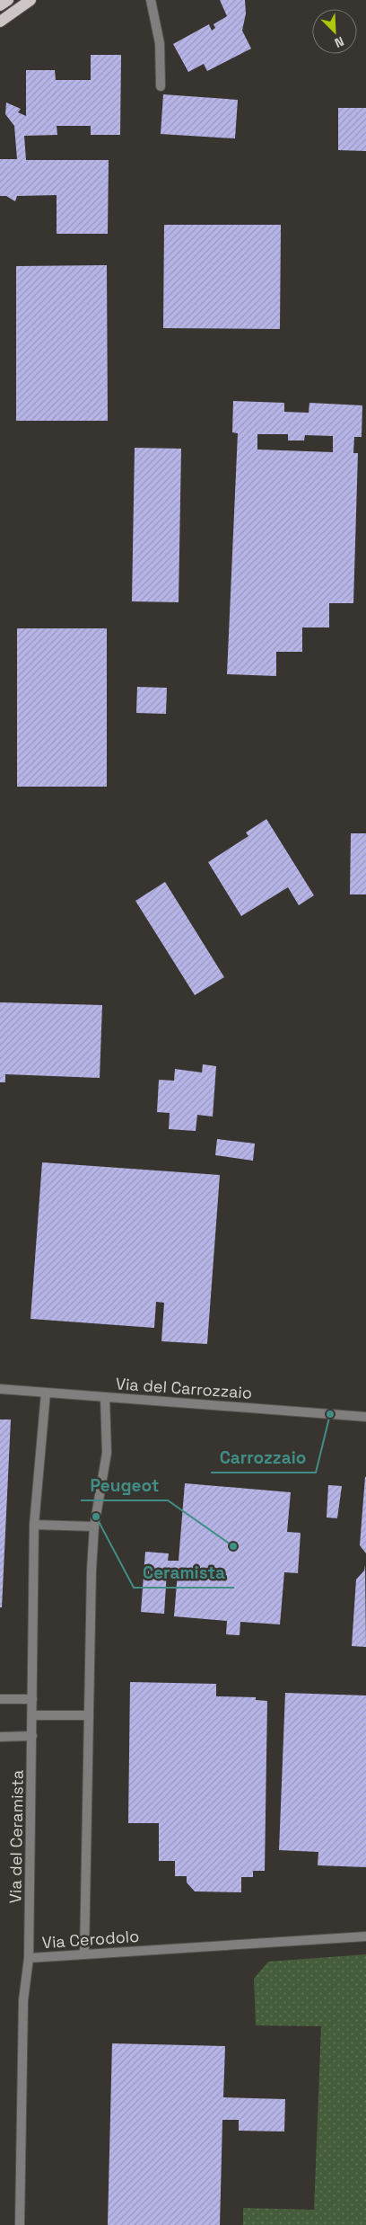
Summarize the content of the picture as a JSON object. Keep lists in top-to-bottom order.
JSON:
{
  "streets": {
    "street": ["Via del Carrozzaio", "Via del Ceramista", "Via Cerodolo"]
  },
  "crossings": [
    ["Via del Carrozzaio", "Via del Ceramista"],
    ["Via del Ceramista", "Via Cerodolo"]
  ],
  "places": ["Carrozzaio", "Ceramista", "Peugeot"],
  "north": "bottom right"
}
